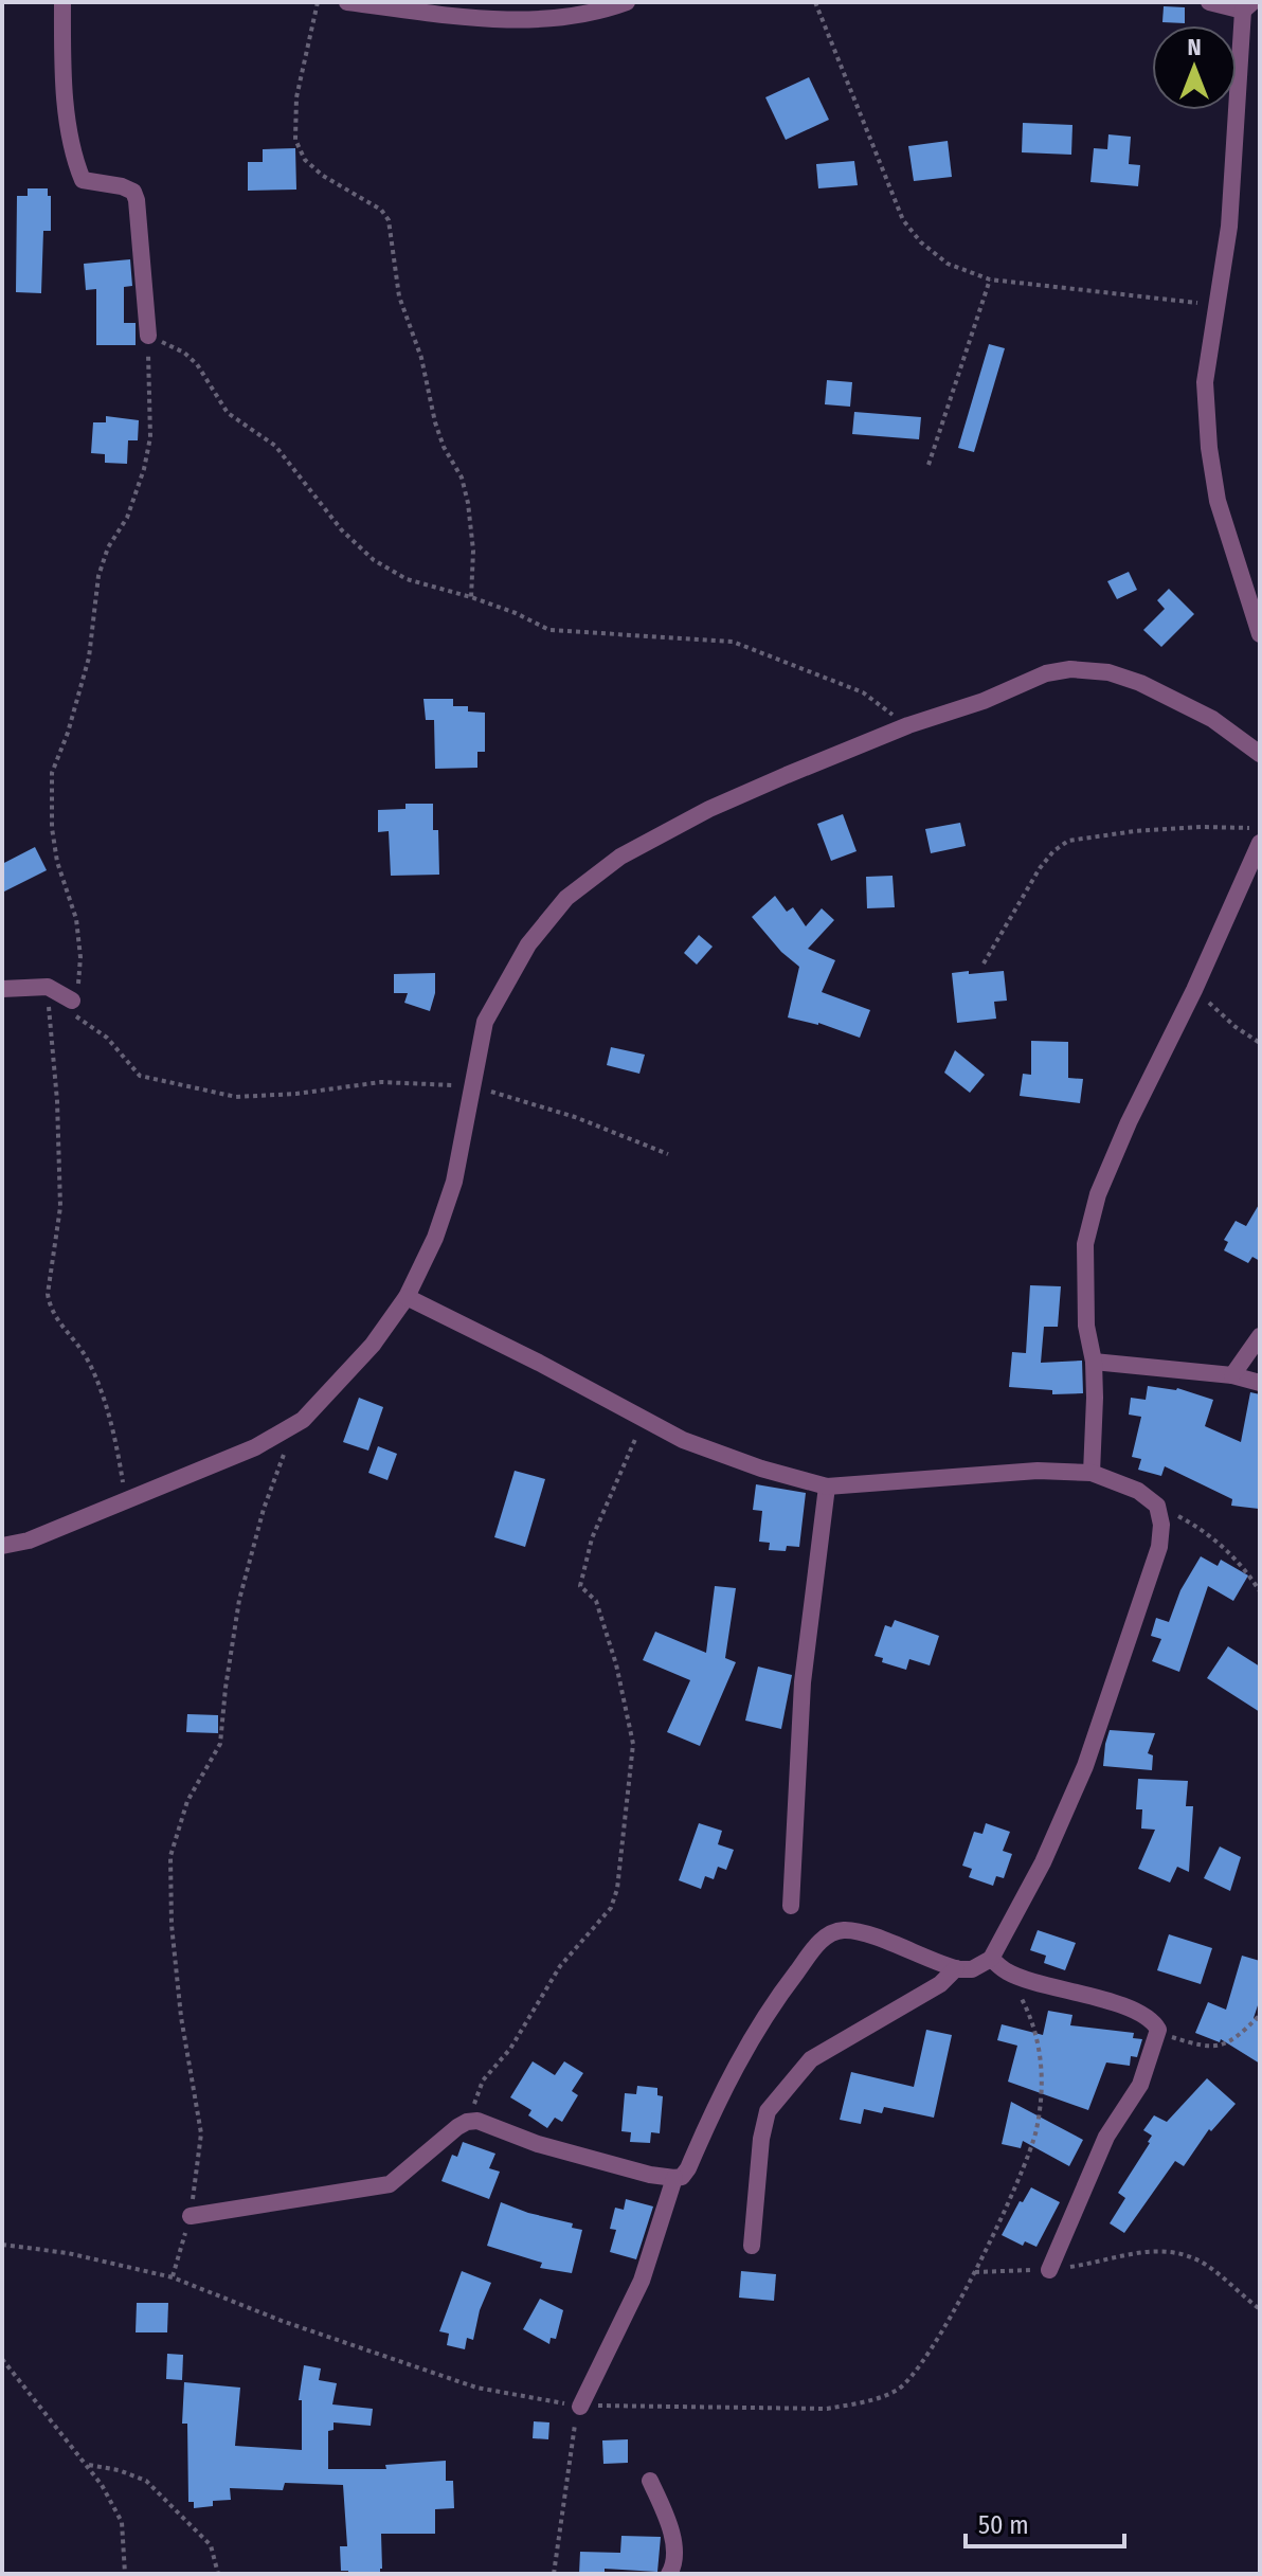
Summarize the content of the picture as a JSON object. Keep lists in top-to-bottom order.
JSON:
{
  "scale_bar": "50 m",
  "north": "top"
}
